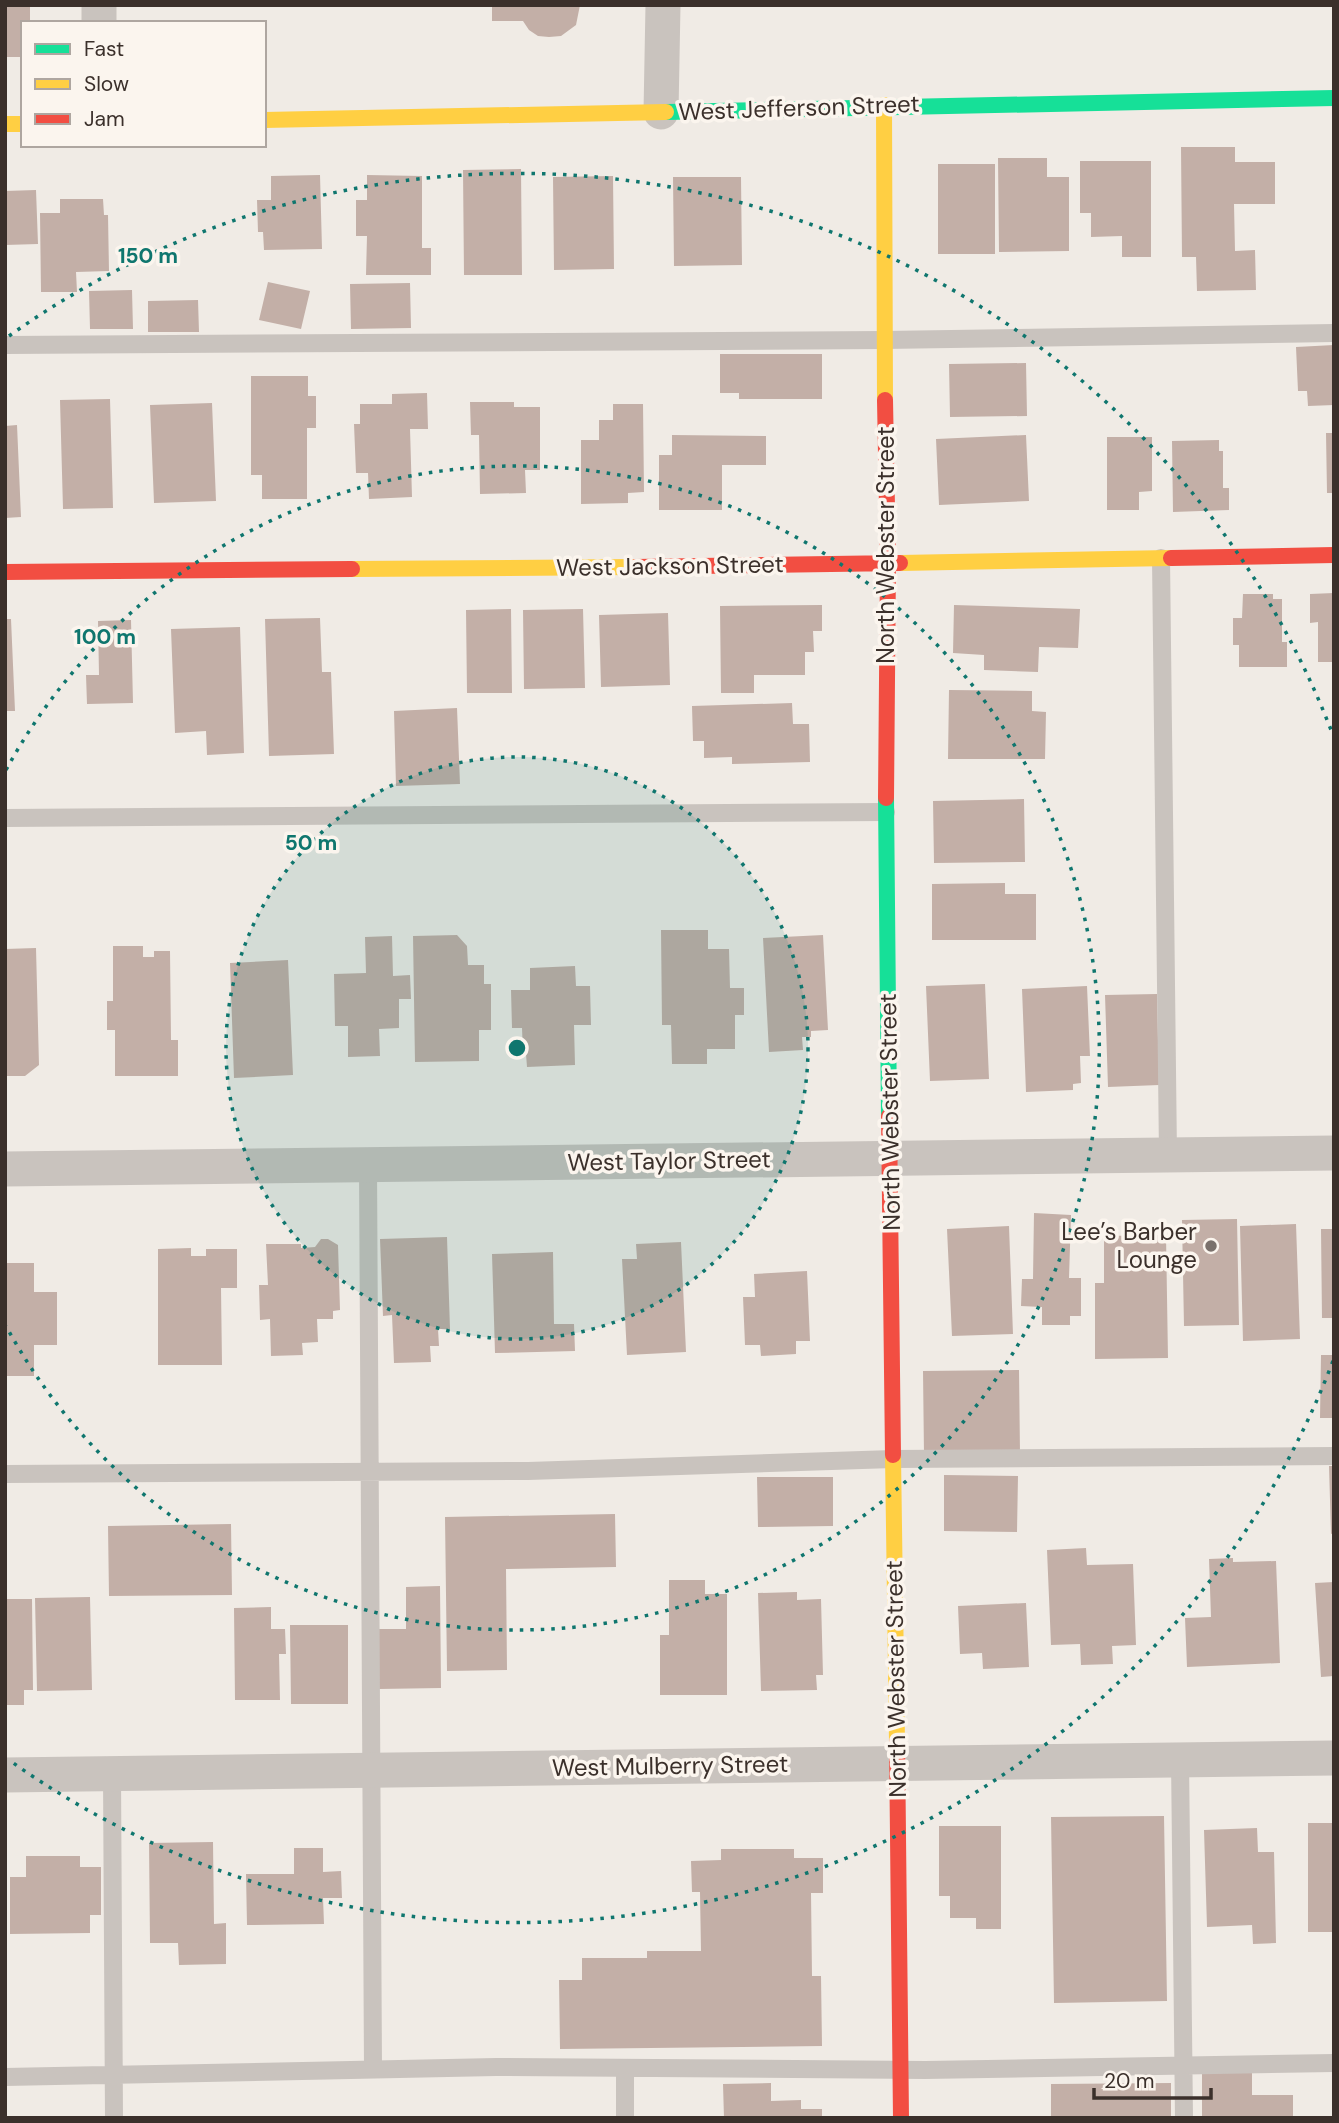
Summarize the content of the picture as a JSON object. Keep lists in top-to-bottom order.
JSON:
{
  "streets": {
    "street": [
      "West Jefferson Street",
      "North Webster Street",
      "West Jackson Street",
      "West Taylor Street",
      "West Mulberry Street"
    ]
  },
  "crossings": [
    ["West Jefferson Street", "North Webster Street"],
    ["North Webster Street", "West Jackson Street"],
    ["North Webster Street", "West Taylor Street"],
    ["North Webster Street", "West Mulberry Street"]
  ],
  "places": ["Lee’s Barber Lounge"],
  "legend": ["Fast", "Slow", "Jam"],
  "scale_bar": "20 m",
  "rings": ["150 m", "100 m", "50 m"]
}
